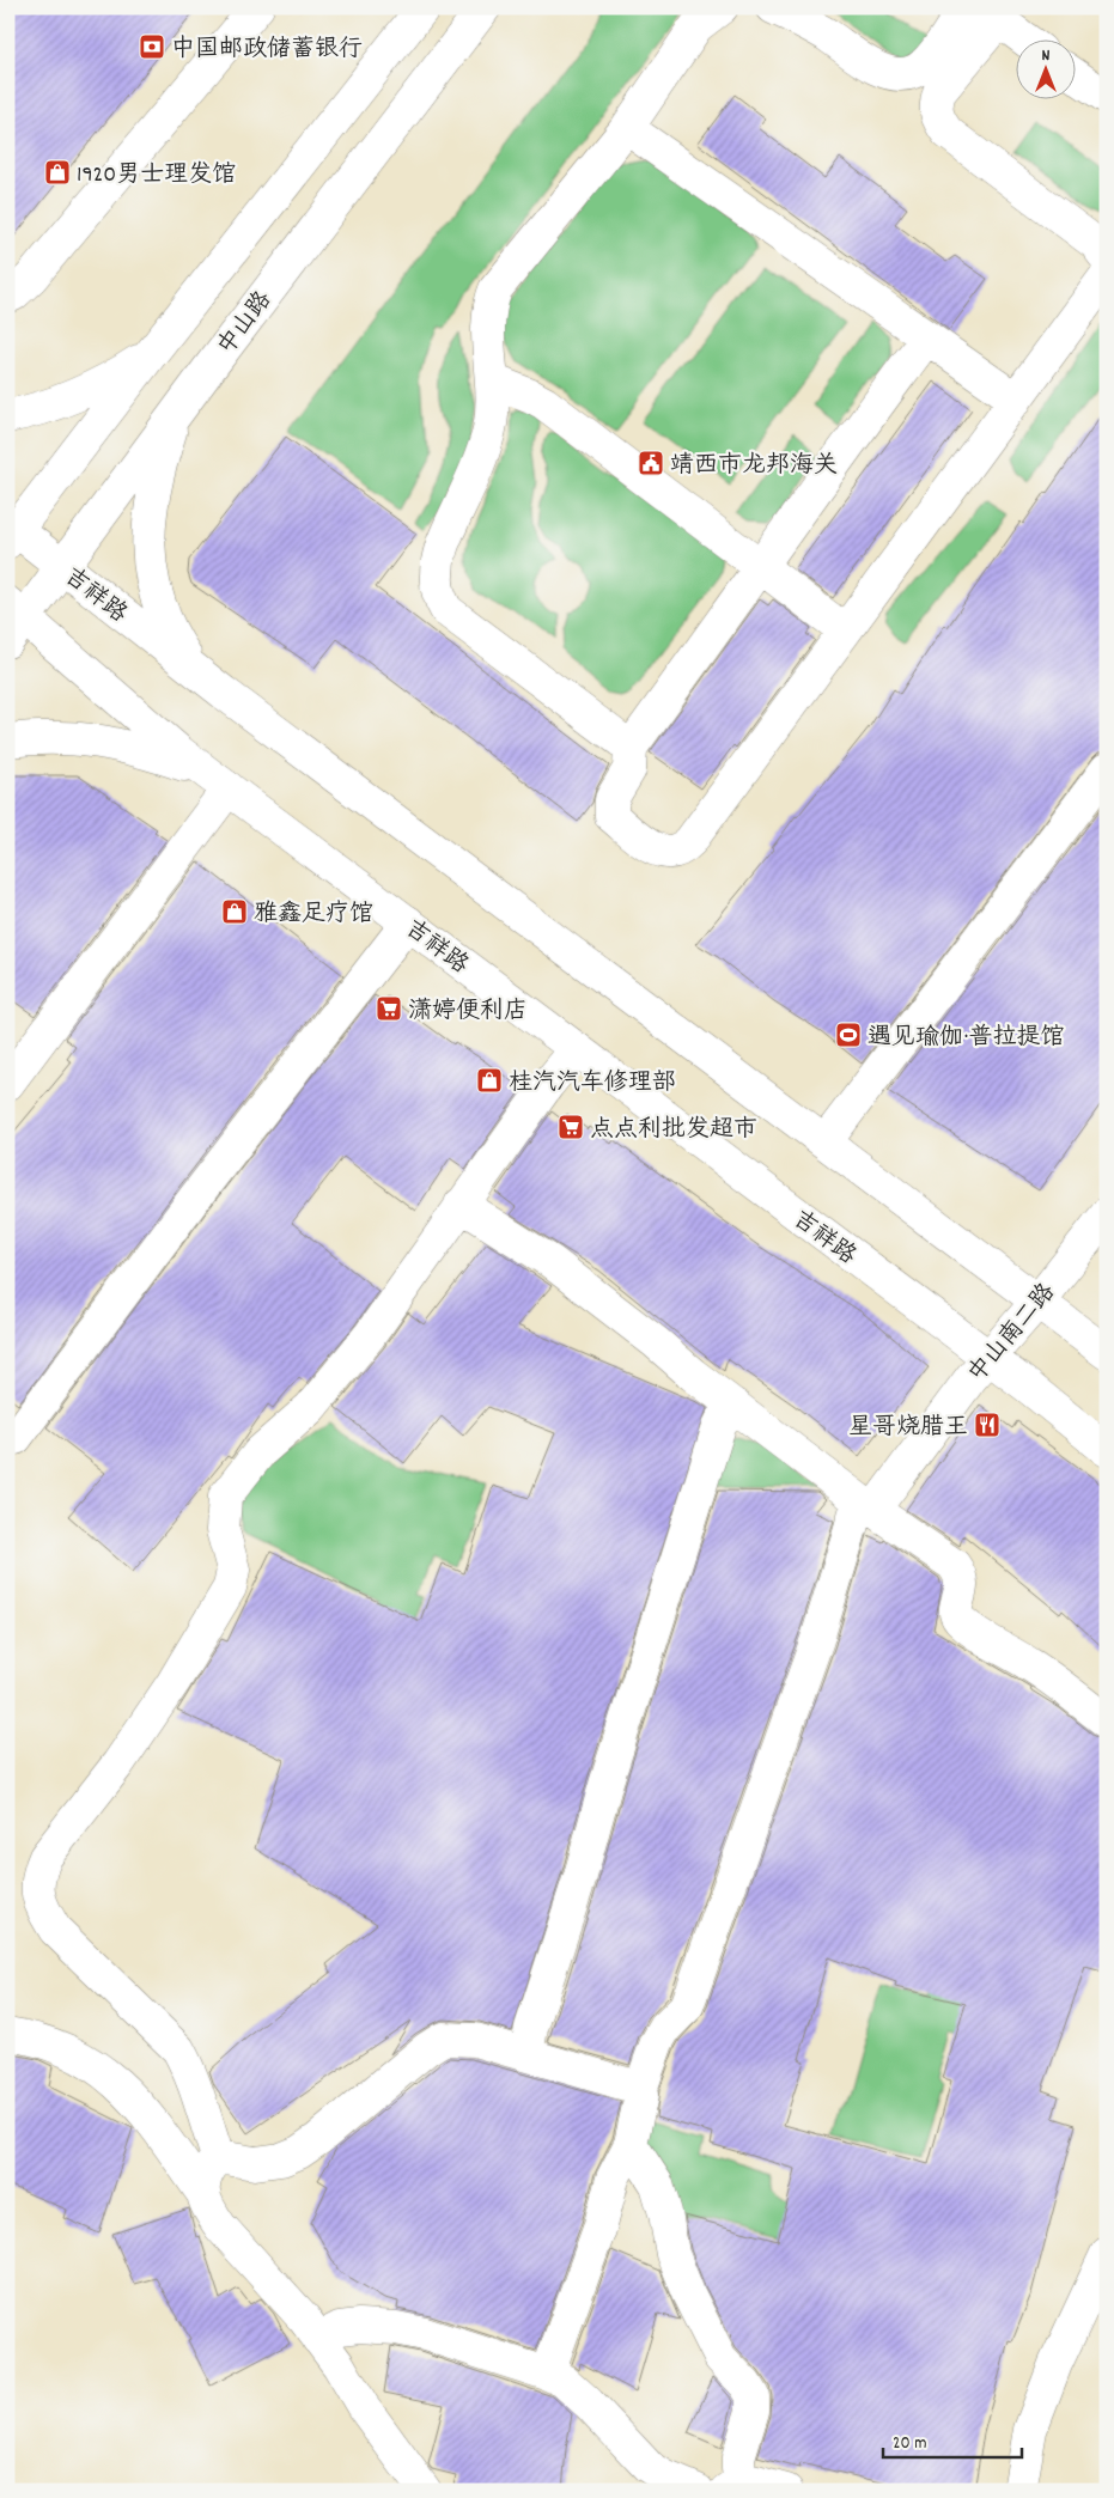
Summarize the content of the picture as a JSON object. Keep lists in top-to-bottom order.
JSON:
{
  "streets": {
    "street": ["中山路", "吉祥路", "中山南二路"]
  },
  "crossings": [
    ["中山路", "吉祥路"],
    ["吉祥路", "中山南二路"]
  ],
  "places": {
    "bank": ["中国邮政储蓄银行"],
    "shop": ["1920男士理发馆", "雅鑫足疗馆", "桂汽汽车修理部"],
    "public building": ["靖西市龙邦海关"],
    "supermarket": ["潇婷便利店", "点点利批发超市"],
    "sports": ["遇见瑜伽·普拉提馆"],
    "restaurant": ["星哥烧腊王"]
  },
  "scale_bar": "20 m",
  "north": "top"
}
